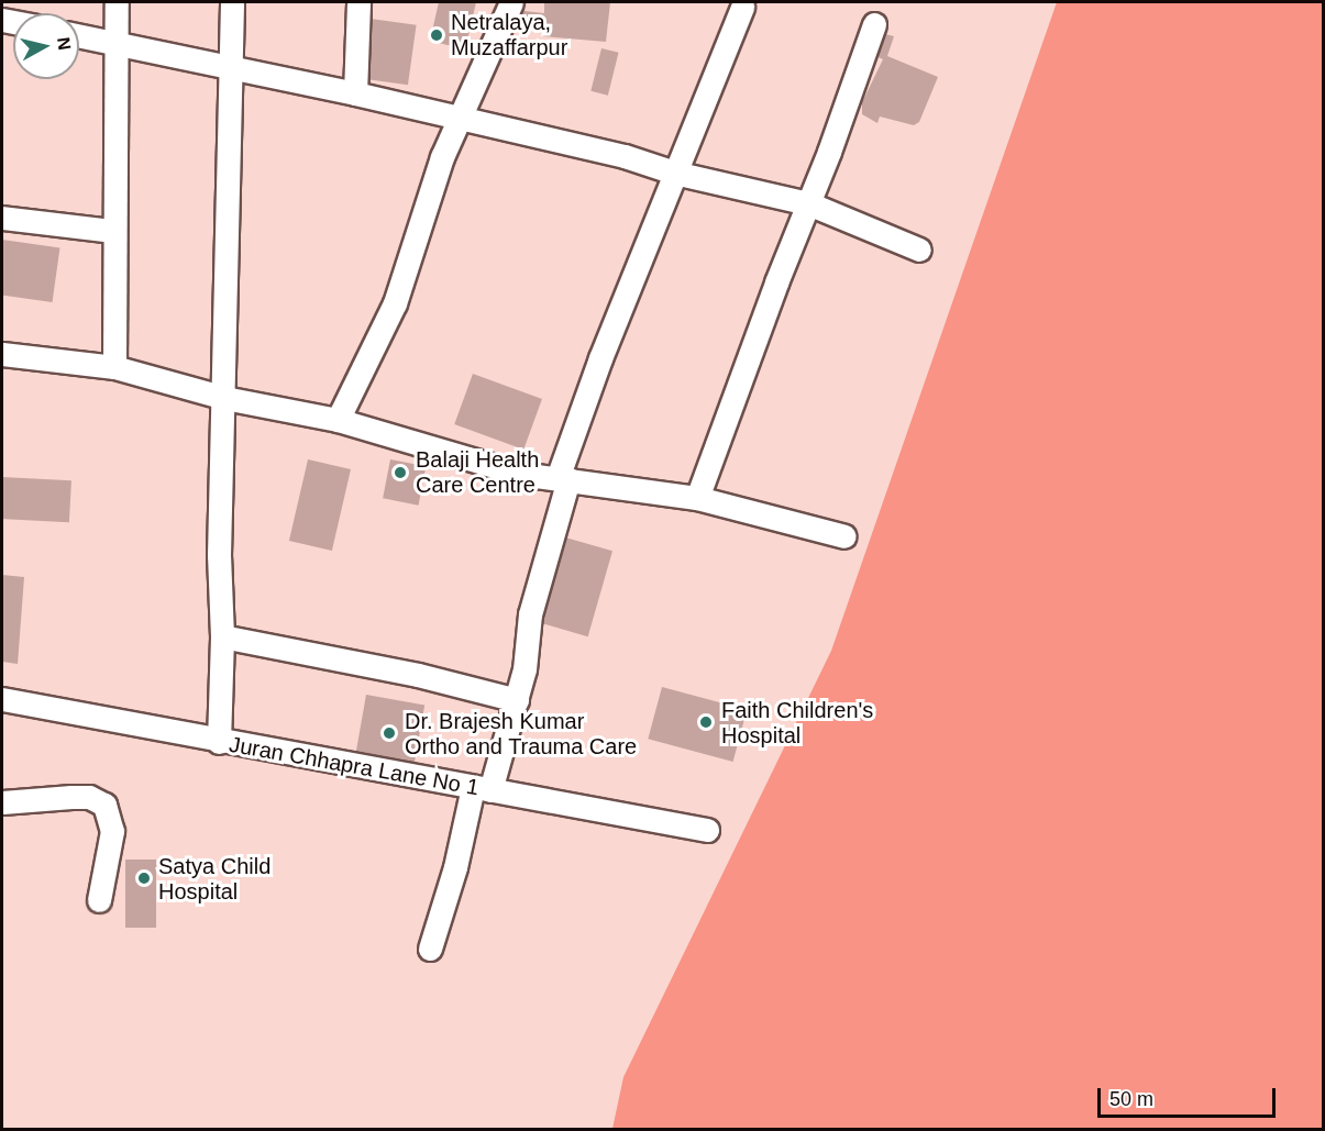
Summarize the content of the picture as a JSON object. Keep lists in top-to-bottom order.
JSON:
{
  "streets": {
    "street": ["Juran Chhapra Lane No 1"]
  },
  "places": [
    "Netralaya, Muzaffarpur",
    "Balaji Health Care Centre",
    "Faith Children's Hospital",
    "Dr. Brajesh Kumar Ortho and Trauma Care",
    "Satya Child Hospital"
  ],
  "scale_bar": "50 m",
  "north": "right"
}
